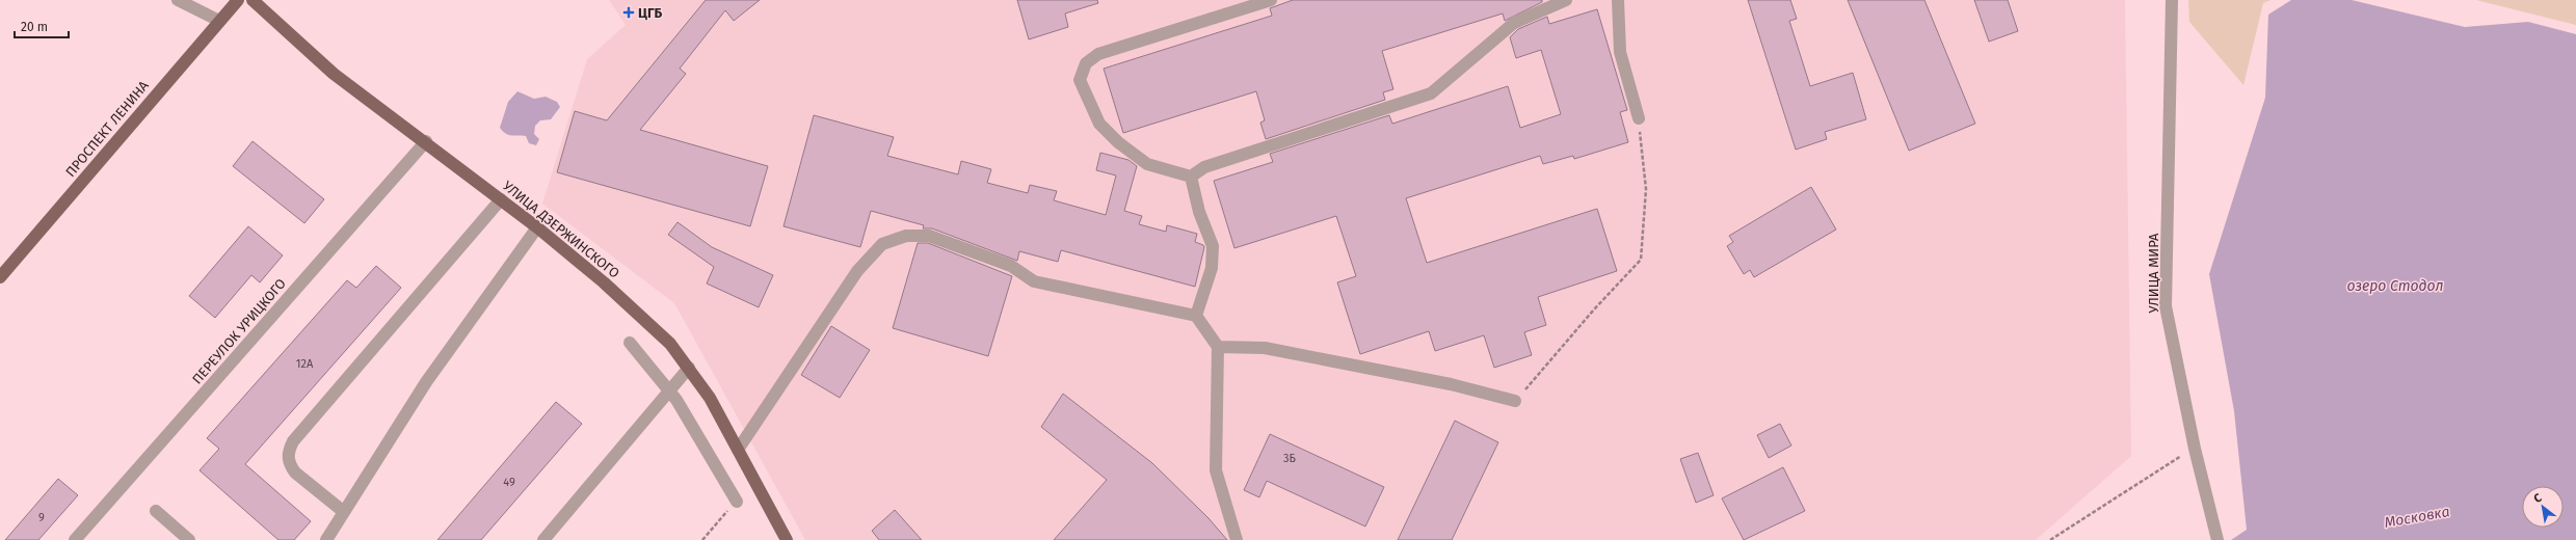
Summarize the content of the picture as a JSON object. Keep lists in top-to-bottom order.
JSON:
{
  "streets": {
    "main road": ["ПРОСПЕКТ ЛЕНИНА", "УЛИЦА ДЗЕРЖИНСКОГО"],
    "street": ["УЛИЦА МИРА", "ПЕРЕУЛОК УРИЦКОГО"]
  },
  "crossings": [
    ["УЛИЦА ДЗЕРЖИНСКОГО", "ПЕРЕУЛОК УРИЦКОГО"]
  ],
  "water": ["озеро Стодол", "Московка"],
  "places": {
    "health": ["ЦГБ"]
  },
  "house_numbers": [
    "12А",
    "3Б",
    "49",
    "9"
  ],
  "scale_bar": "20 m",
  "north": "top left"
}
